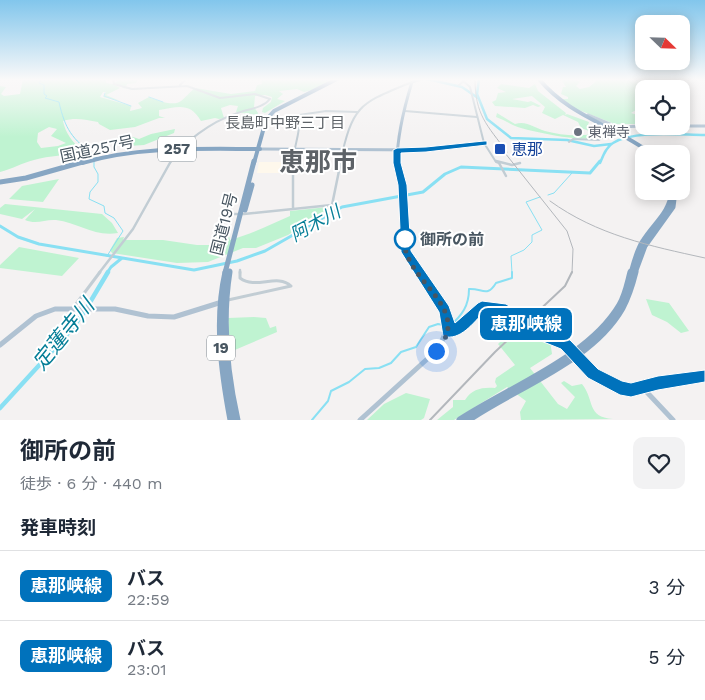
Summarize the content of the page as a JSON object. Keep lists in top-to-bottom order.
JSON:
{
  "streets": {
    "highway": [
      "国道257号",
      "257",
      "国道19号",
      "19"
    ]
  },
  "crossings": [
    ["国道257号", "国道19号"]
  ],
  "districts": ["長島町中野三丁目", "恵那市"],
  "water": ["阿木川", "定蓮寺川"],
  "places": {
    "other": ["東禅寺", "御所の前"],
    "transit": ["恵那"]
  },
  "lines": ["bus line 恵那峡線"],
  "north": "bottom right",
  "page": {
    "on_map": "恵那峡線",
    "heading": [
      ["御所の前", "徒歩 · 6 分 · 440 m"],
      "発車時刻"
    ],
    "list": [
      {
        "mark": "恵那峡線",
        "name": "バス",
        "note": "22:59",
        "value": "3 分"
      },
      {
        "mark": "恵那峡線",
        "name": "バス",
        "note": "23:01",
        "value": "5 分"
      }
    ]
  }
}
